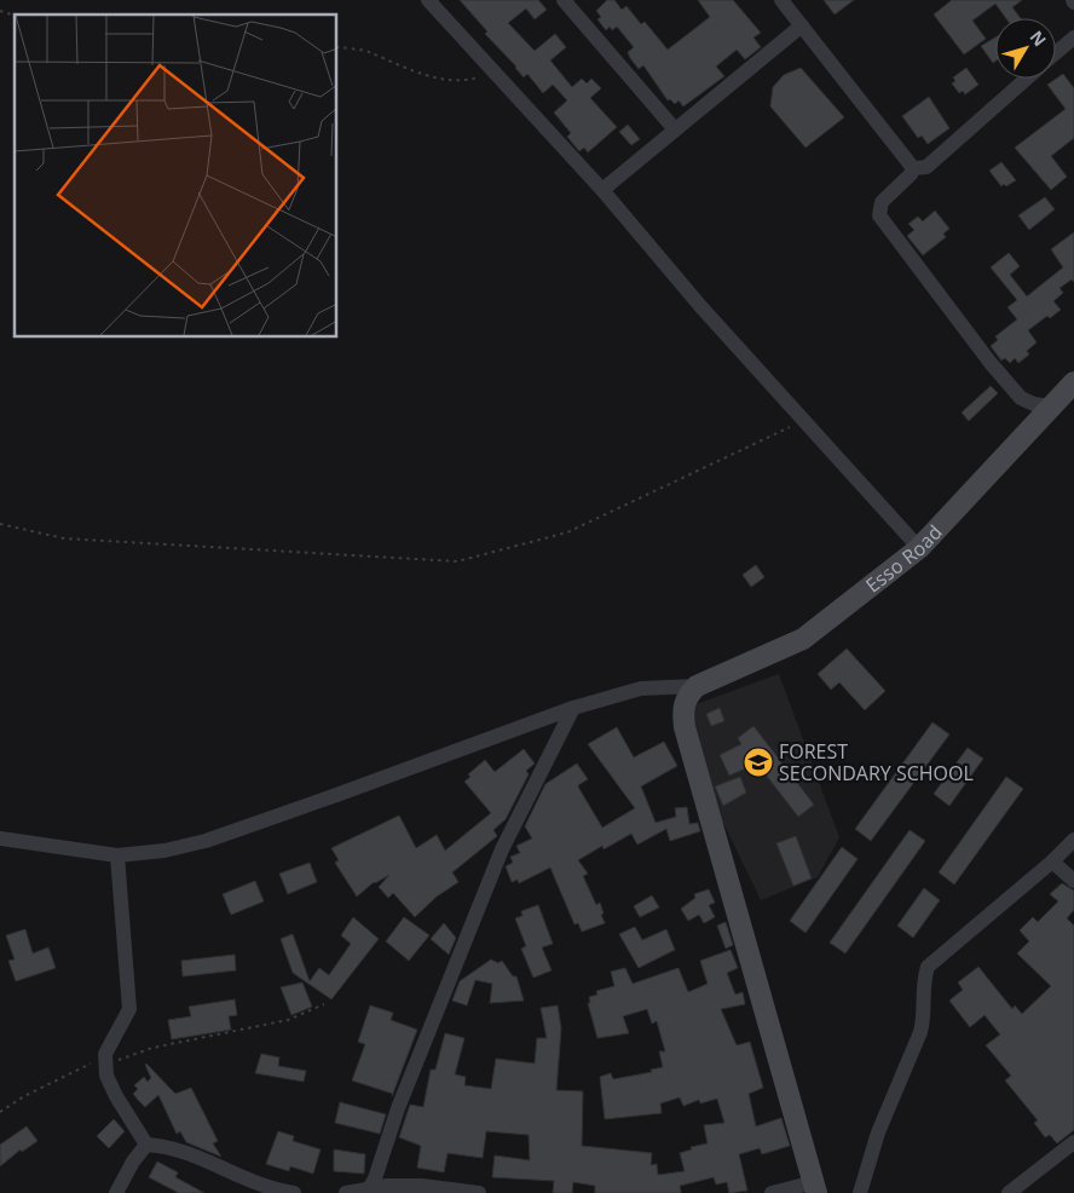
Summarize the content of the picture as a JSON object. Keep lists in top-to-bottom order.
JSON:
{
  "streets": {
    "street": ["Esso Road"]
  },
  "places": {
    "school or university": ["FOREST SECONDARY SCHOOL"]
  },
  "north": "top right"
}
